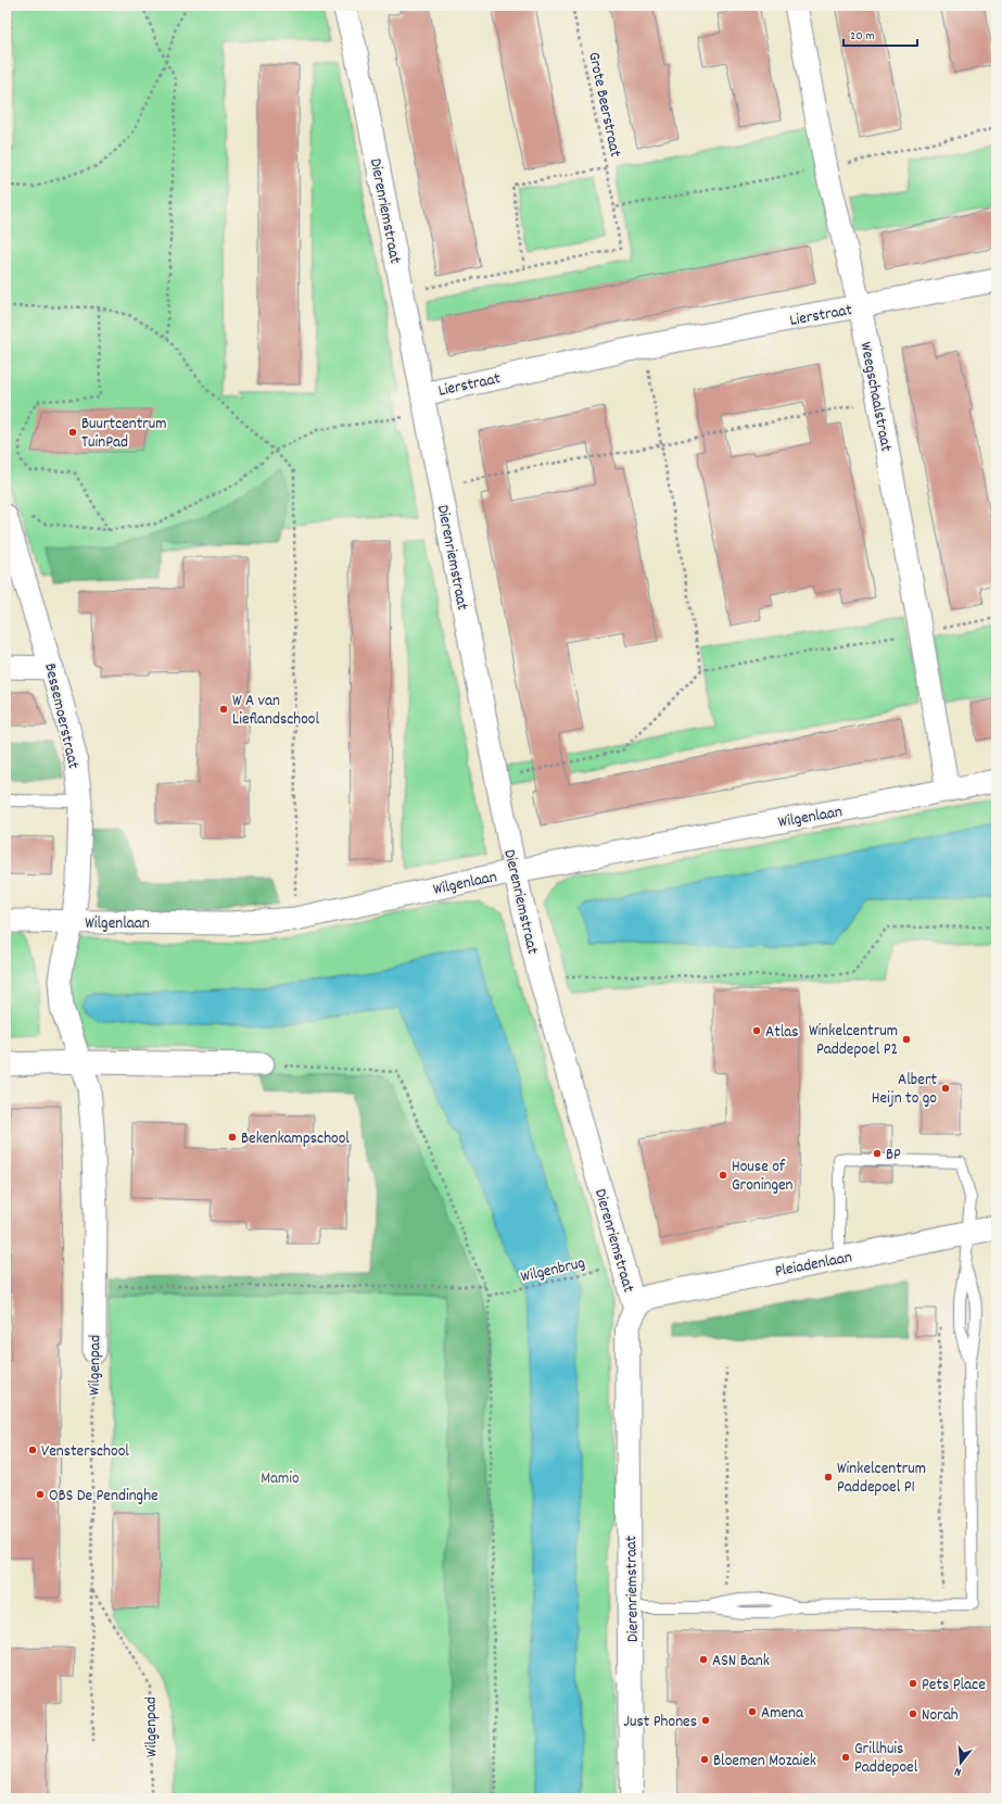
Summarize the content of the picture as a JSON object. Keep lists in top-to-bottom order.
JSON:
{
  "streets": {
    "street": [
      "Dierenriemstraat",
      "Lierstraat",
      "Weegschaalstraat",
      "Bessemoerstraat",
      "Wilgenlaan",
      "Pleiadenlaan",
      "Wilgenpad"
    ],
    "path": ["Grote Beerstraat", "Wilgenbrug"]
  },
  "crossings": [
    ["Dierenriemstraat", "Lierstraat"],
    ["Dierenriemstraat", "Wilgenlaan"],
    ["Dierenriemstraat", "Pleiadenlaan"],
    ["Dierenriemstraat", "Wilgenbrug"],
    ["Lierstraat", "Weegschaalstraat"],
    ["Weegschaalstraat", "Wilgenlaan"],
    ["Bessemoerstraat", "Wilgenlaan"],
    ["Bessemoerstraat", "Wilgenpad"],
    ["Wilgenlaan", "Wilgenpad"]
  ],
  "parks": ["Mamio"],
  "places": [
    "Buurtcentrum TuinPad",
    "W A van Lieflandschool",
    "Atlas",
    "Winkelcentrum Paddepoel P2",
    "Albert Heijn to go",
    "Bekenkampschool",
    "BP",
    "House of Groningen",
    "Vensterschool",
    "Winkelcentrum Paddepoel P1",
    "OBS De Pendinghe",
    "ASN Bank",
    "Pets Place",
    "Amena",
    "Norah",
    "Just Phones",
    "Grillhuis Paddepoel",
    "Bloemen Mozaiek"
  ],
  "scale_bar": "20 m",
  "north": "bottom"
}
